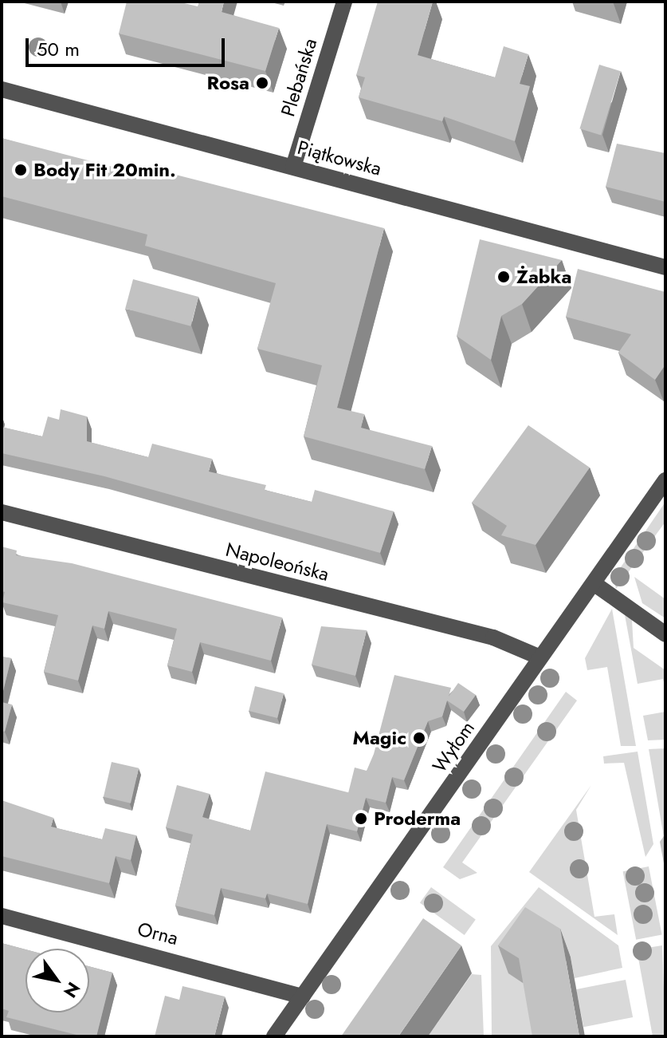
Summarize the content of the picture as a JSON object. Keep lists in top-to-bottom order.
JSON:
{
  "streets": {
    "street": [
      "Plebańska",
      "Piątkowska",
      "Napoleońska",
      "Wyłom",
      "Orna"
    ]
  },
  "crossings": [
    ["Plebańska", "Piątkowska"],
    ["Napoleońska", "Wyłom"],
    ["Wyłom", "Orna"]
  ],
  "places": [
    "Rosa",
    "Body Fit 20min.",
    "Żabka",
    "Magic",
    "Proderma"
  ],
  "scale_bar": "50 m",
  "north": "bottom right"
}
